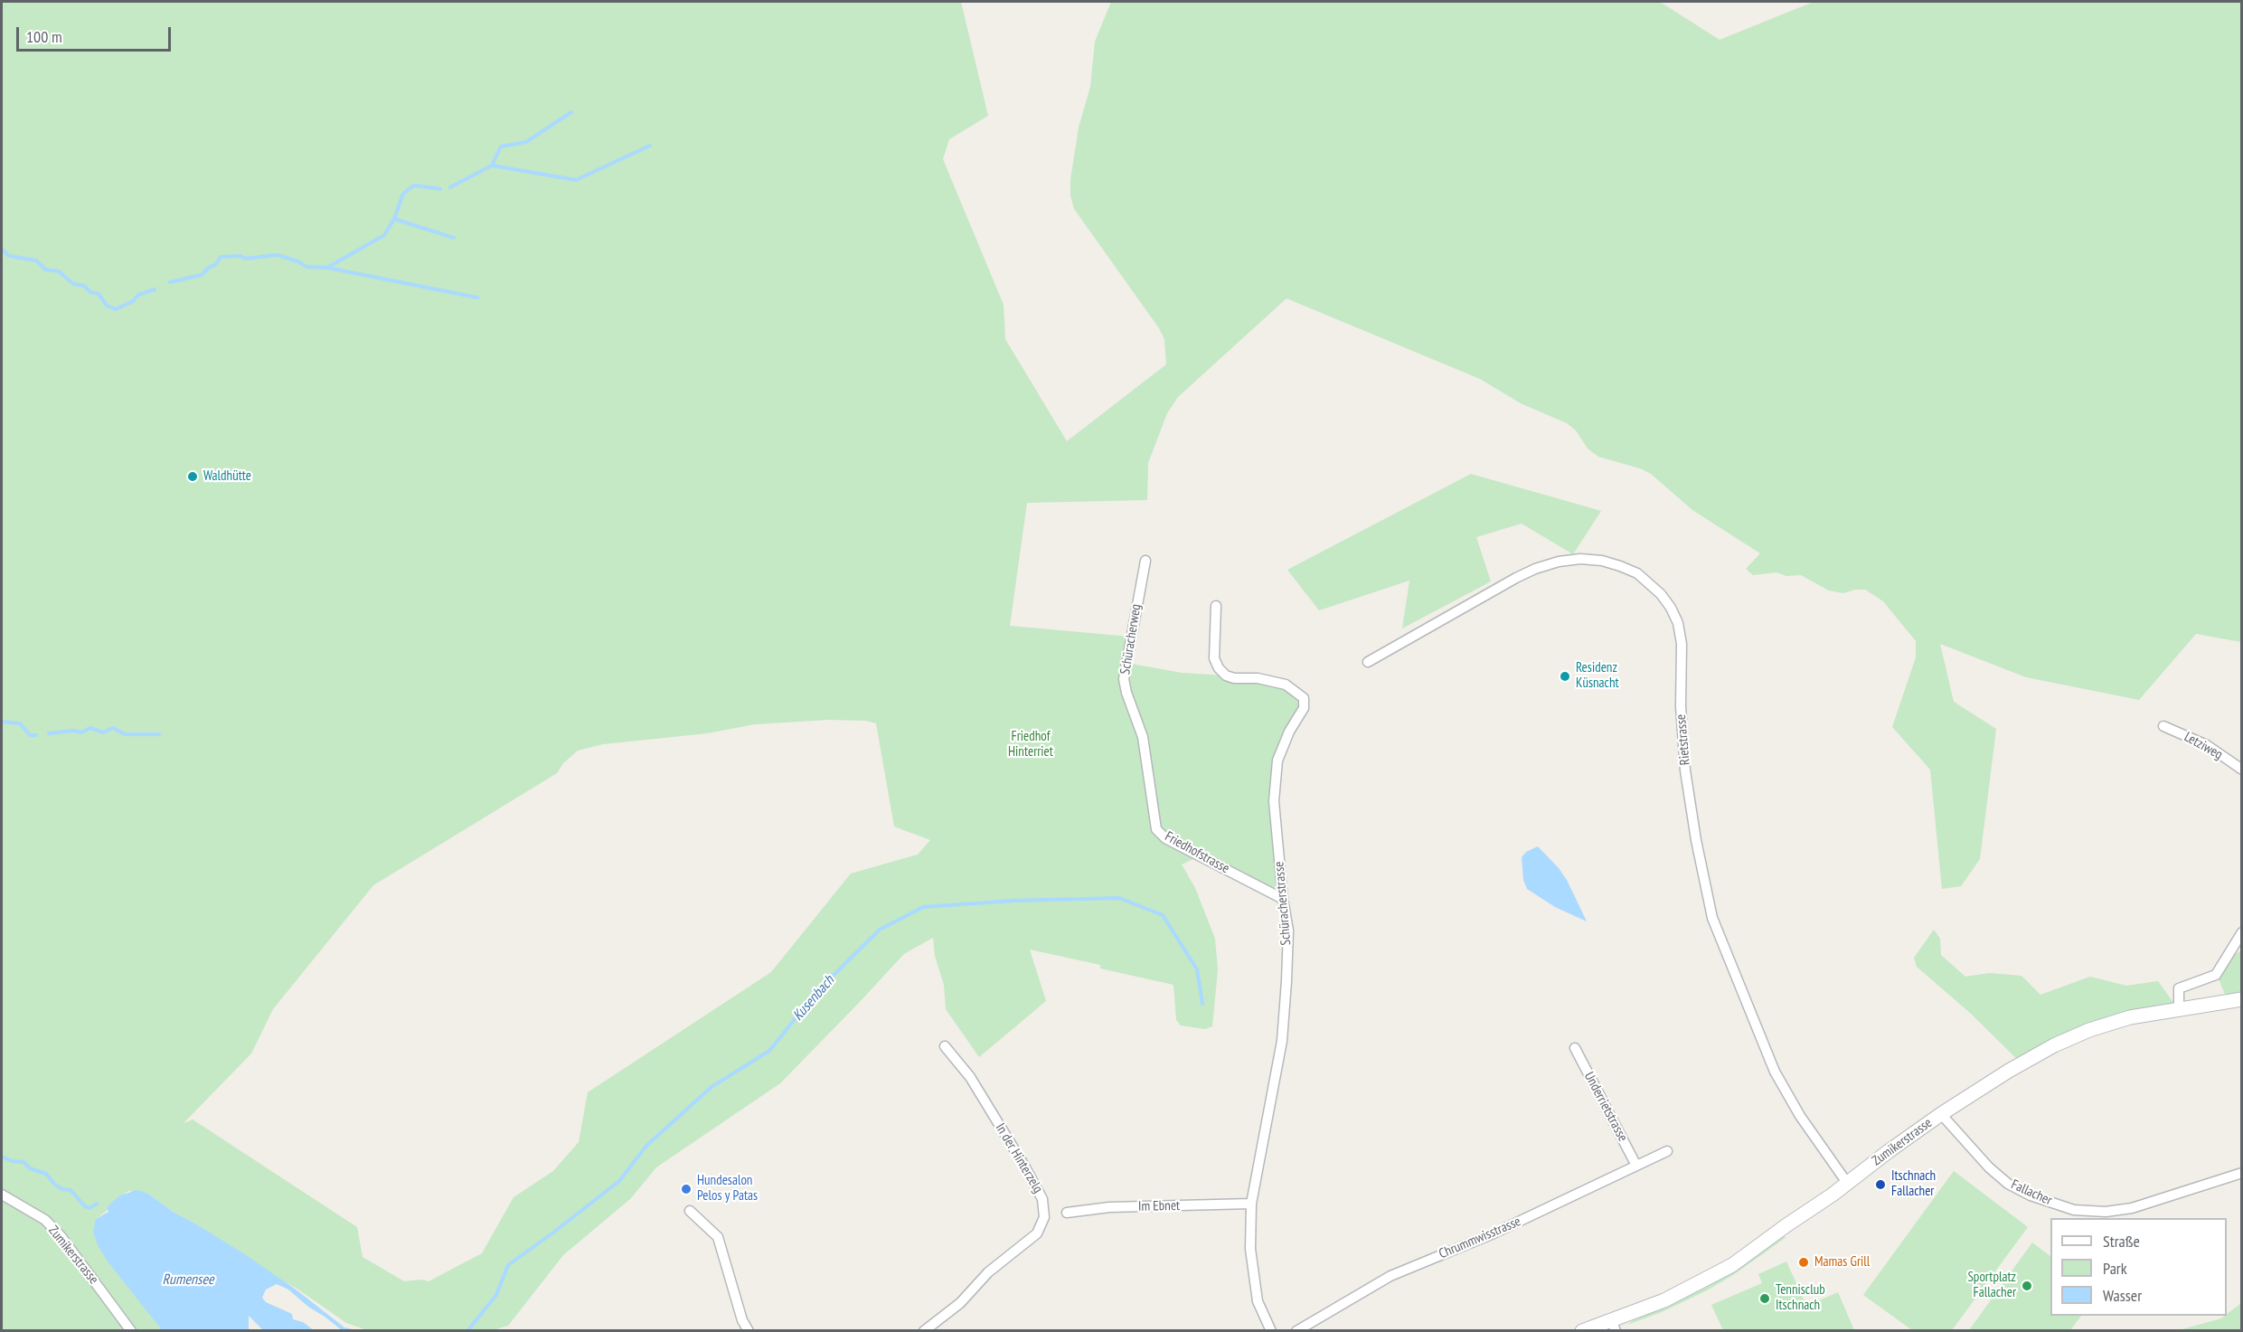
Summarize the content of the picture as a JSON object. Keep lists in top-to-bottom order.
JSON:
{
  "streets": {
    "main road": ["Zumikerstrasse"],
    "street": [
      "Schüracherweg",
      "Rietstrasse",
      "Letziweg",
      "Friedhofstrasse",
      "Schüracherstrasse",
      "Underrietstrasse",
      "In der Hinterzelg",
      "Fallacher",
      "Im Ebnet",
      "Chrummwisstrasse"
    ]
  },
  "crossings": [
    ["Schüracherweg", "Friedhofstrasse"],
    ["Rietstrasse", "Zumikerstrasse"],
    ["Friedhofstrasse", "Schüracherstrasse"],
    ["Schüracherstrasse", "Im Ebnet"],
    ["Underrietstrasse", "Chrummwisstrasse"],
    ["Zumikerstrasse", "Fallacher"]
  ],
  "water": ["Kusenbach", "Rumensee"],
  "parks": ["Friedhof Hinterriet"],
  "places": [
    "Waldhütte",
    "Residenz Küsnacht",
    "Itschnach Fallacher",
    "Hundesalon Pelos y Patas",
    "Mamas Grill",
    "Sportplatz Fallacher",
    "Tennisclub Itschnach"
  ],
  "legend": ["Straße", "Park", "Wasser"],
  "scale_bar": "100 m"
}
